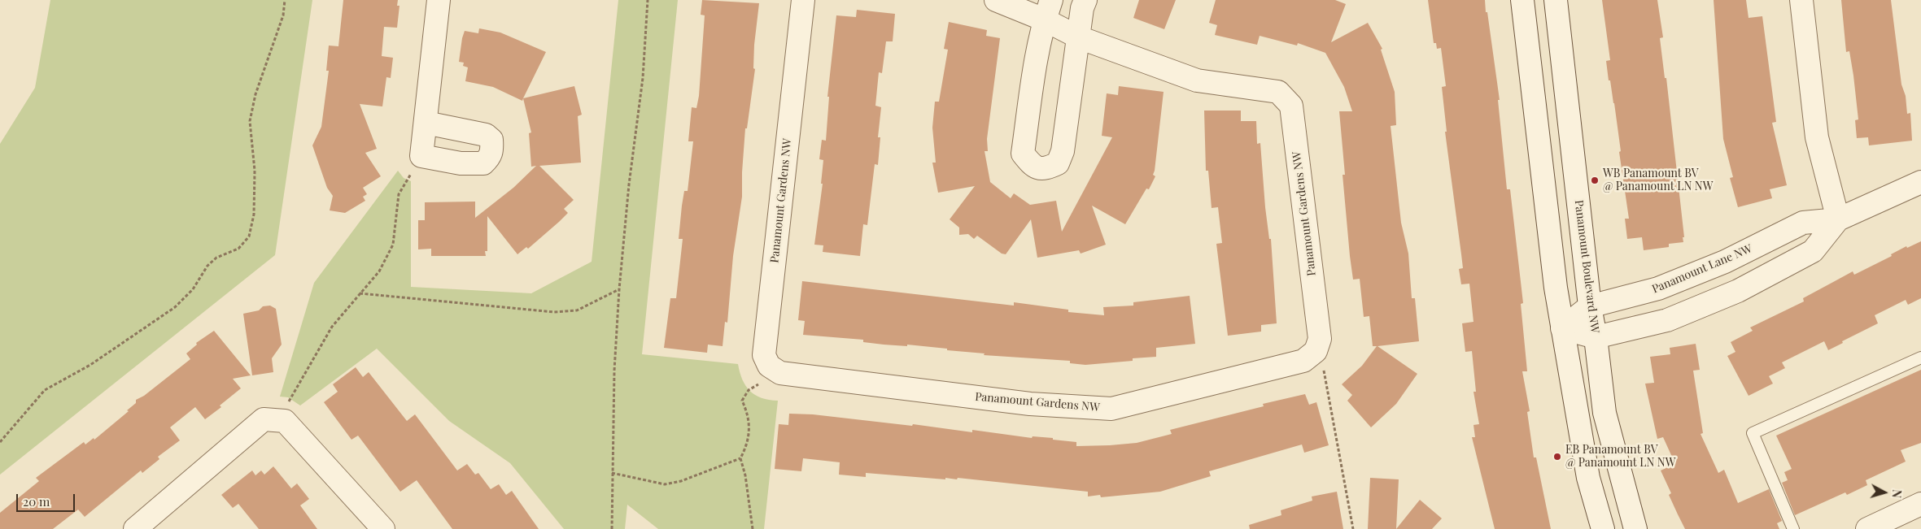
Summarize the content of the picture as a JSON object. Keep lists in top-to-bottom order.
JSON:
{
  "streets": {
    "street": ["Panamount Gardens NW", "Panamount Boulevard NW", "Panamount Lane NW"]
  },
  "crossings": [
    ["Panamount Boulevard NW", "Panamount Lane NW"]
  ],
  "places": ["WB Panamount BV @ Panamount LN NW", "EB Panamount BV @ Panamount LN NW"],
  "scale_bar": "20 m",
  "north": "right"
}
